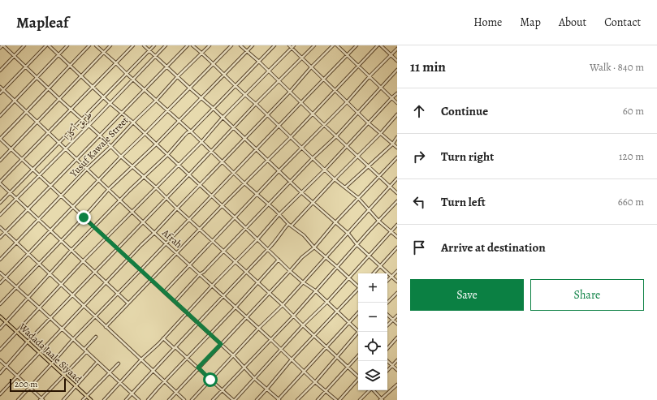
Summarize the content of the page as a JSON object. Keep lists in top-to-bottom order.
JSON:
{
  "streets": {
    "main road": ["Wadada Jaale Siyaad"],
    "street": ["طريق أكارا", "Yusuf Kawale Street", "Afrah"]
  },
  "crossings": [
    ["طريق أكارا", "Afrah"],
    ["Yusuf Kawale Street", "Afrah"]
  ],
  "scale_bar": "200 m",
  "page": {
    "header": "Mapleaf",
    "nav": [
      "Home",
      "Map",
      "About",
      "Contact"
    ],
    "heading": ["11 min", "Walk · 840 m"],
    "list": [
      ["Continue", "60 m"],
      ["Turn right", "120 m"],
      ["Turn left", "660 m"],
      "Arrive at destination"
    ],
    "buttons": ["Save", "Share"],
    "map_buttons": ["+", "−"],
    "scale": "200 m"
  }
}
